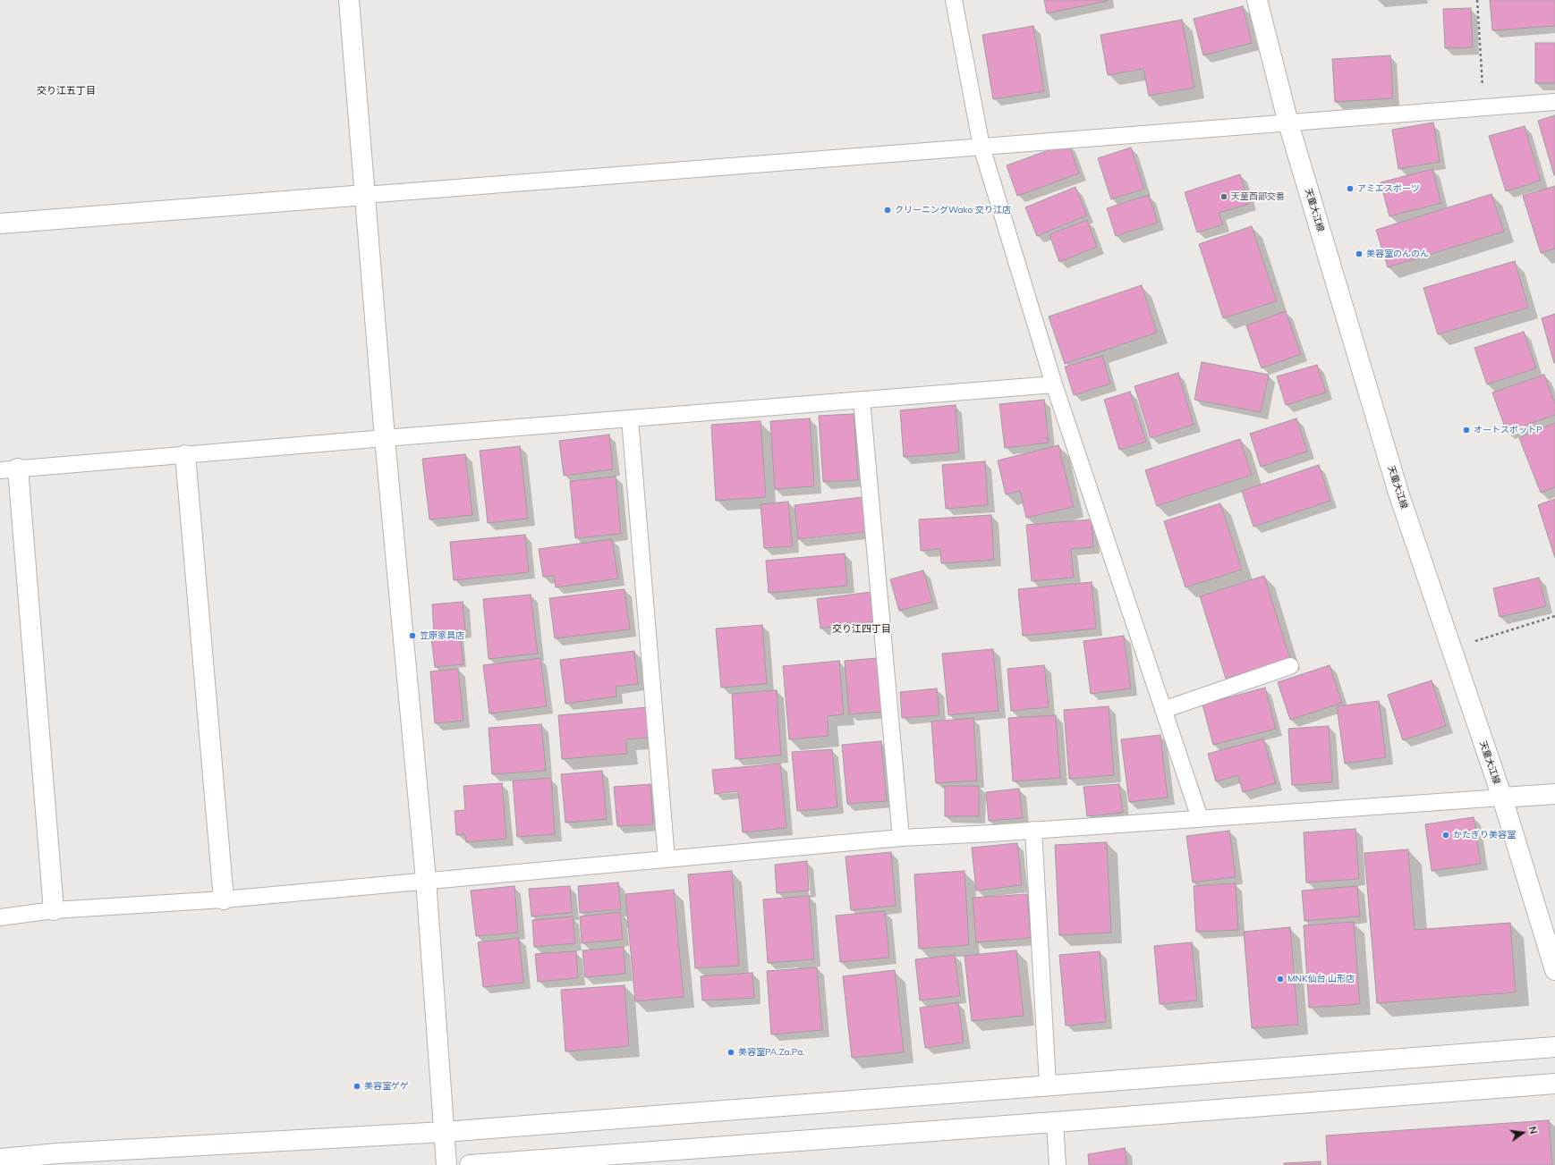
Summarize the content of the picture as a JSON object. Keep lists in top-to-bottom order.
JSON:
{
  "streets": {
    "street": ["天童大江線"]
  },
  "districts": ["交り江五丁目", "交り江四丁目"],
  "places": [
    "アミエスポーツ",
    "天童西部交番",
    "クリーニングWako 交り江店",
    "美容室のんのん",
    "オートスポットP",
    "笠原家具店",
    "かたぎり美容室",
    "MNK仙台 山形店",
    "美容室PA.Za.Pa.",
    "美容室ゲゲ"
  ],
  "north": "right"
}
